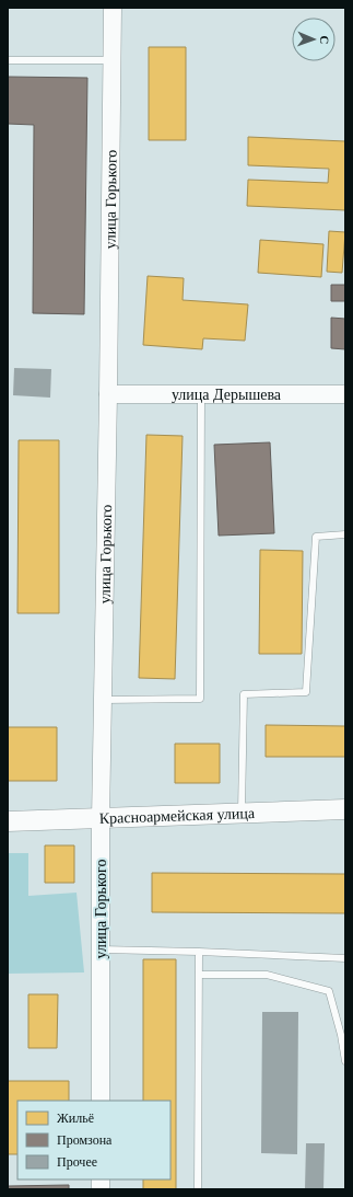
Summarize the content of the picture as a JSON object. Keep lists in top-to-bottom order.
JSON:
{
  "streets": {
    "main road": ["Красноармейская улица"],
    "street": ["улица Горького", "улица Дерышева"]
  },
  "crossings": [
    ["улица Горького", "улица Дерышева"],
    ["улица Горького", "Красноармейская улица"]
  ],
  "legend": ["Жильё", "Промзона", "Прочее"],
  "north": "right"
}
